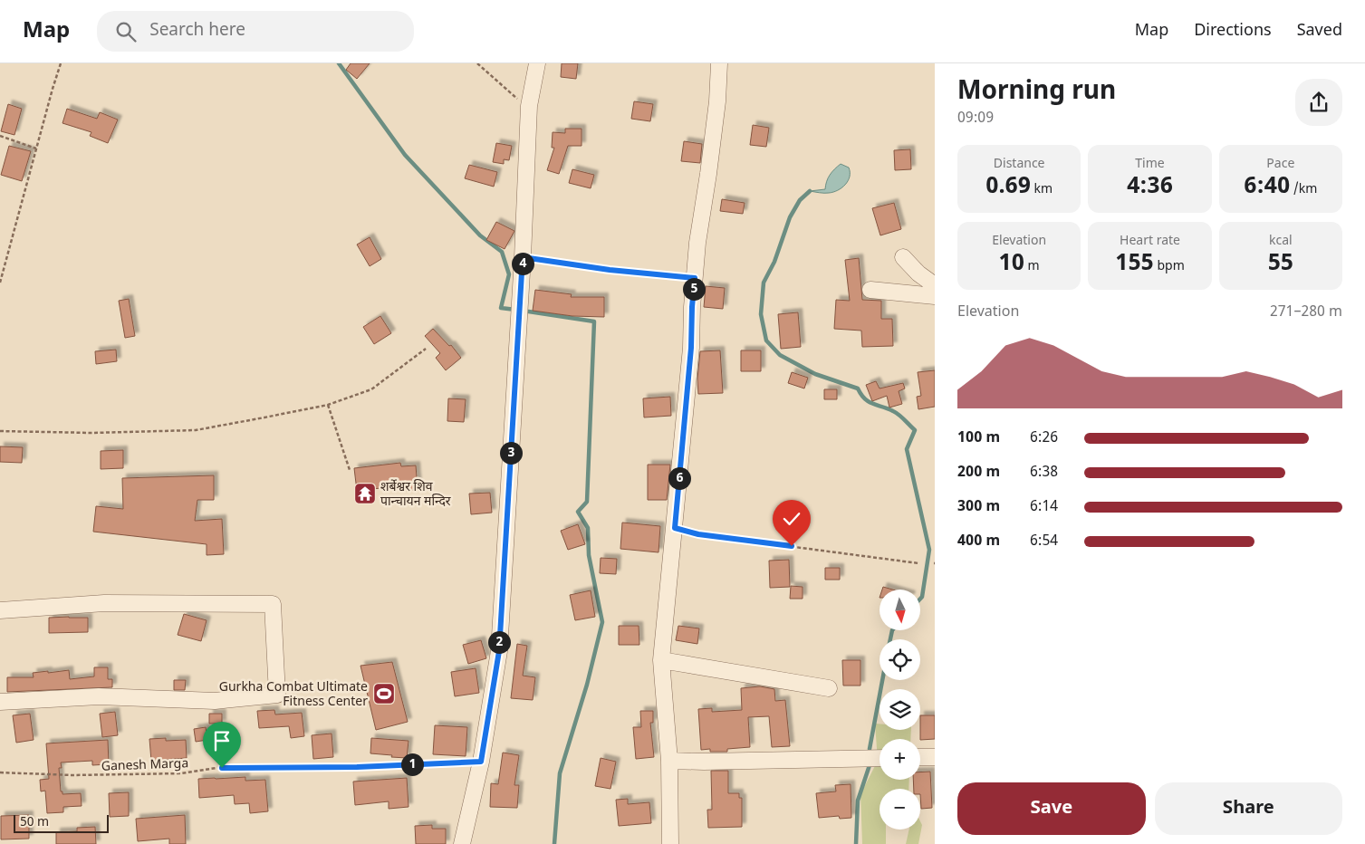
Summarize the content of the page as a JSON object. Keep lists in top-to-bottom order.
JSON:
{
  "streets": {
    "path": ["Ganesh Marga"]
  },
  "places": {
    "temple": ["शर्बेश्वर शिव पान्चायन मन्दिर"],
    "sports": ["Gurkha Combat Ultimate Fitness Center"]
  },
  "scale_bar": "50 m",
  "north": "bottom",
  "page": {
    "header": "Map",
    "search": "Search here",
    "nav": ["Map", "Directions", "Saved"],
    "heading": ["Morning run", "09:09"],
    "stats": [
      ["Distance", "0.69 km"],
      ["Time", "4:36"],
      ["Pace", "6:40 /km"],
      ["Elevation", "10 m"],
      ["Heart rate", "155 bpm"],
      ["kcal", "55"]
    ],
    "pins": [
      "4",
      "5",
      "3",
      "6",
      "2",
      "1"
    ],
    "chart": ["Elevation", "271–280 m"],
    "list": [
      {
        "name": "100 m",
        "note": "6:26"
      },
      {
        "name": "200 m",
        "note": "6:38"
      },
      {
        "name": "300 m",
        "note": "6:14"
      },
      {
        "name": "400 m",
        "note": "6:54"
      }
    ],
    "map_buttons": ["+", "−"],
    "buttons": ["Save", "Share"],
    "scale": "50 m"
  }
}
